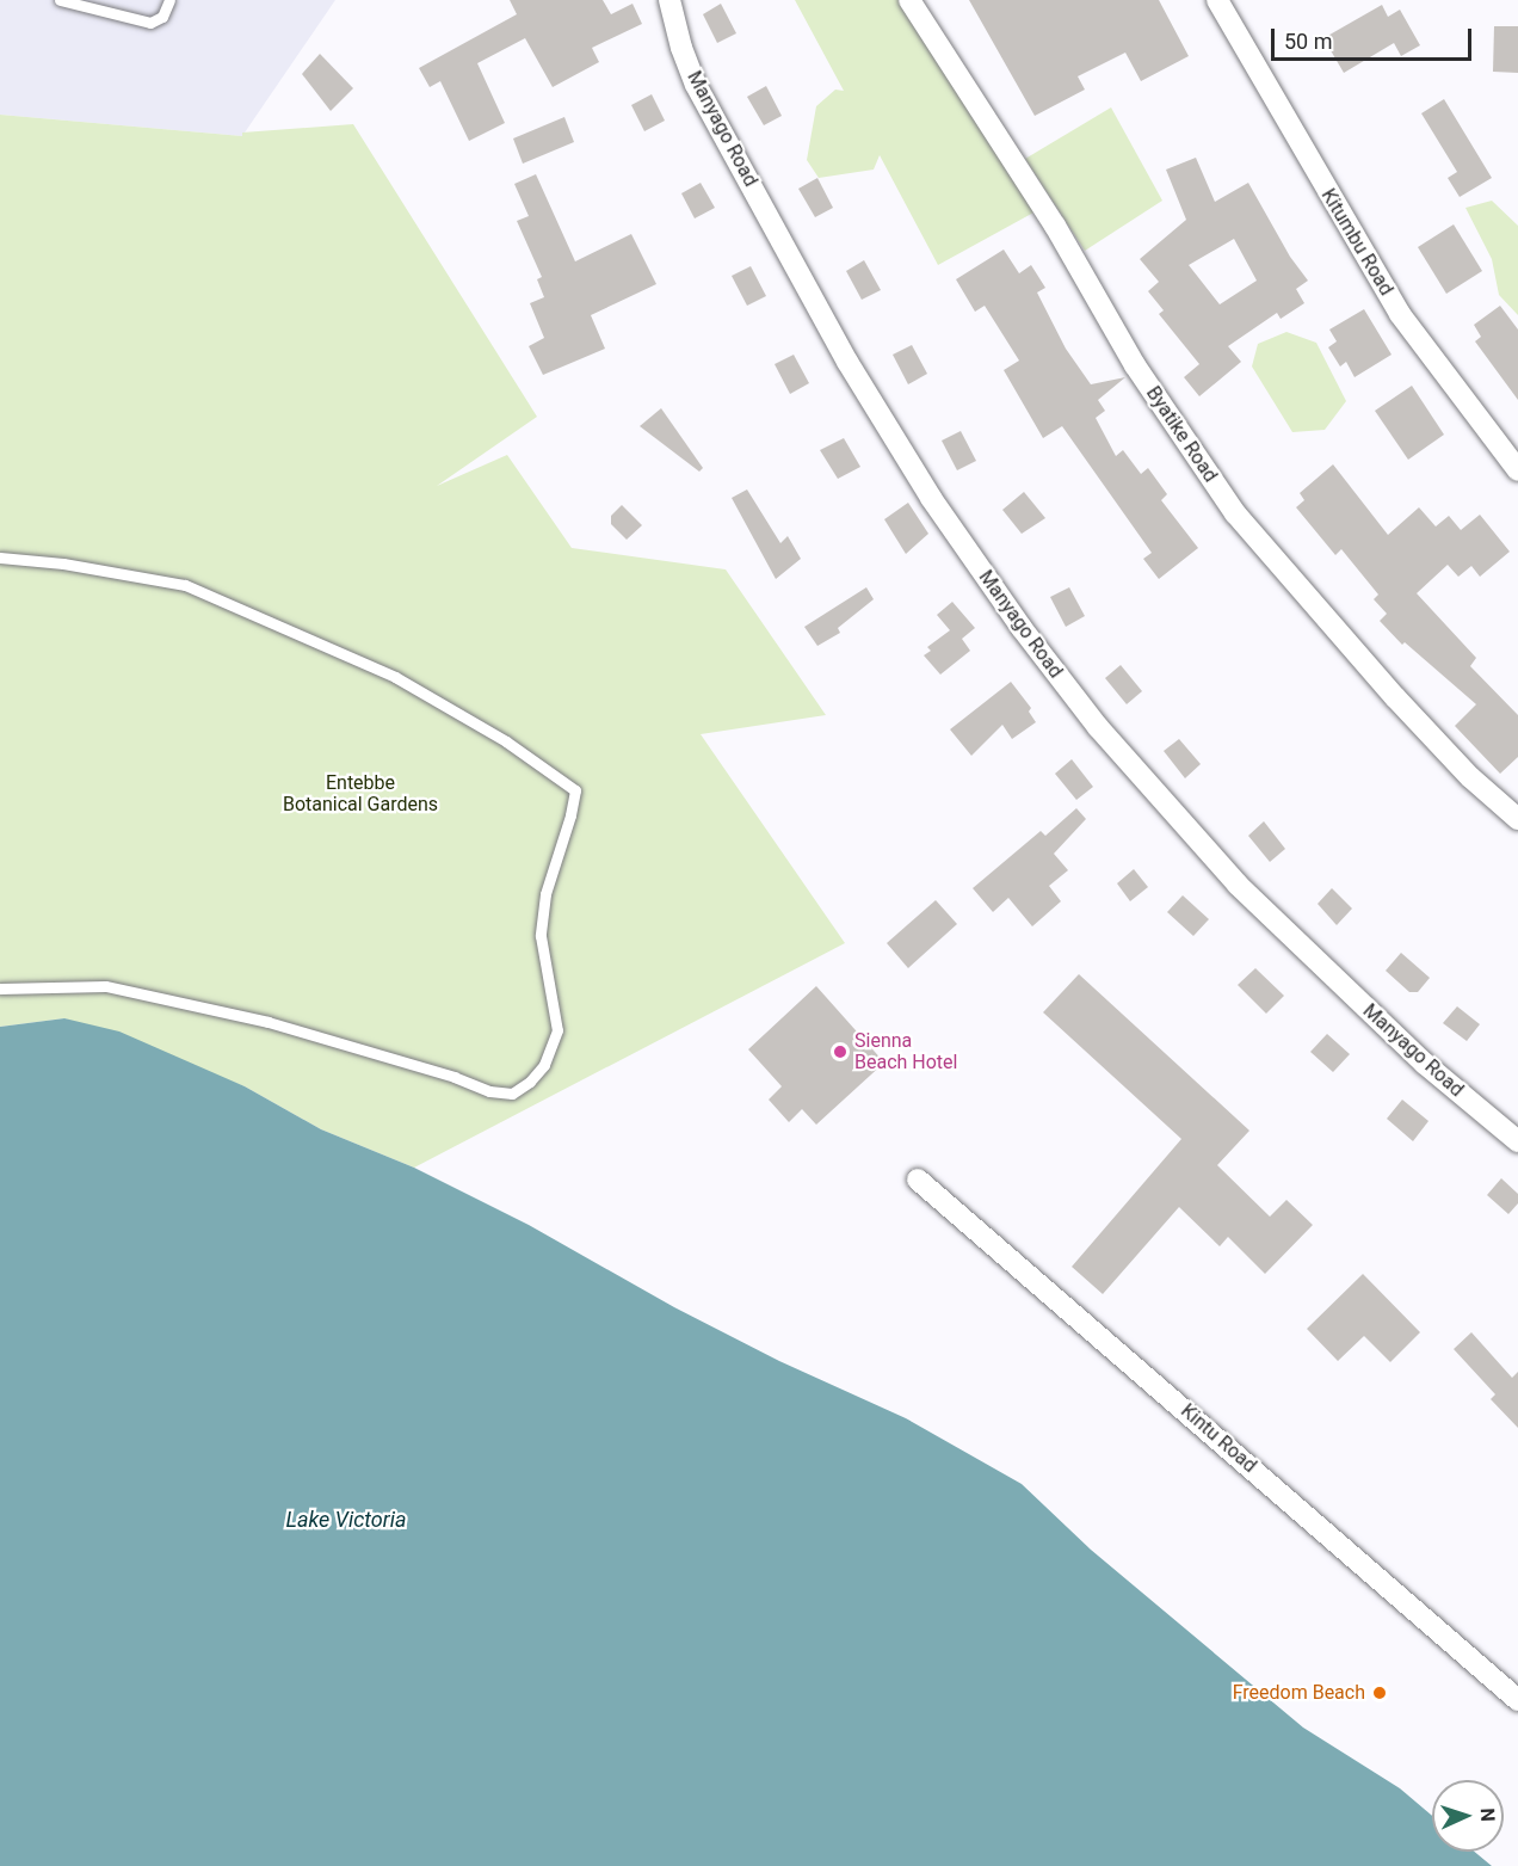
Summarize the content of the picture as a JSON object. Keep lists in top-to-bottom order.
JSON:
{
  "streets": {
    "street": [
      "Manyago Road",
      "Kitumbu Road",
      "Byatike Road",
      "Kintu Road"
    ]
  },
  "water": ["Lake Victoria"],
  "parks": ["Entebbe Botanical Gardens"],
  "places": ["Sienna Beach Hotel", "Freedom Beach"],
  "scale_bar": "50 m",
  "north": "right"
}
